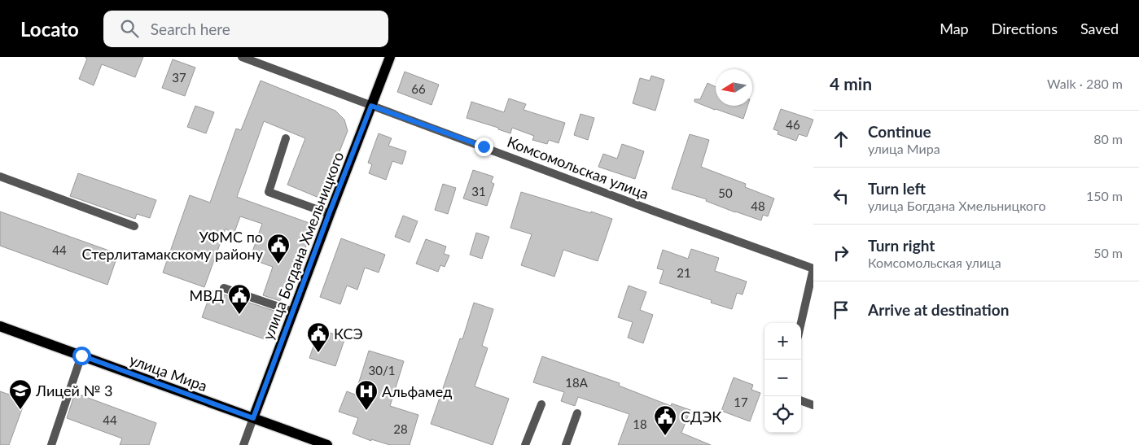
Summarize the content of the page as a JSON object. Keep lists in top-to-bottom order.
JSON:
{
  "streets": {
    "main road": ["улица Богдана Хмельницкого", "улица Мира"],
    "street": ["Комсомольская улица"]
  },
  "crossings": [
    ["Комсомольская улица", "улица Богдана Хмельницкого"],
    ["улица Богдана Хмельницкого", "улица Мира"]
  ],
  "places": {
    "public building": [
      "УФМС по Стерлитамакскому району",
      "МВД",
      "КСЭ",
      "СДЭК"
    ],
    "school or university": ["Лицей № 3"],
    "hospital": ["Альфамед"]
  },
  "house_numbers": [
    "37",
    "66",
    "46",
    "31",
    "50",
    "48",
    "44",
    "21",
    "30/1",
    "18А",
    "17",
    "44",
    "18",
    "28"
  ],
  "north": "left",
  "page": {
    "header": "Locato",
    "search": "Search here",
    "nav": ["Map", "Directions", "Saved"],
    "heading": ["4 min", "Walk · 280 m"],
    "list": [
      ["Continue", "улица Мира", "80 m"],
      ["Turn left", "улица Богдана Хмельницкого", "150 m"],
      ["Turn right", "Комсомольская улица", "50 m"],
      "Arrive at destination"
    ],
    "map_buttons": ["+", "−"]
  }
}
